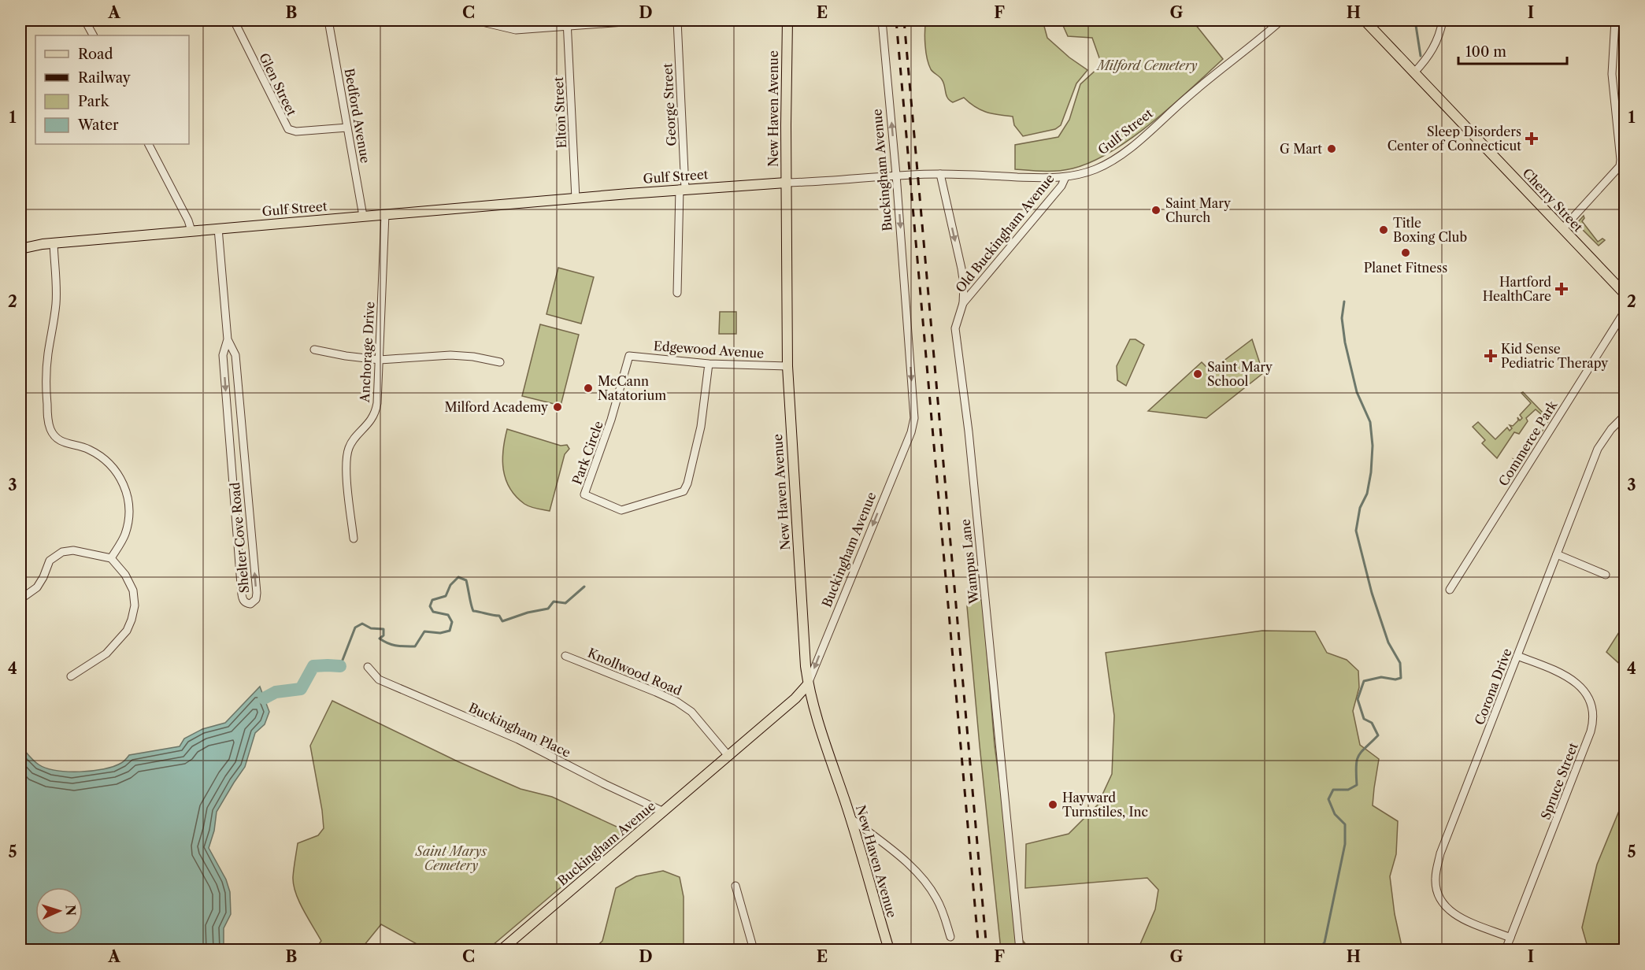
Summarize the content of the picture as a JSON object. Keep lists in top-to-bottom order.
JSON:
{
  "streets": {
    "main road": [
      "New Haven Avenue",
      "Gulf Street",
      "Buckingham Avenue",
      "Cherry Street"
    ],
    "street": [
      "Glen Street",
      "George Street",
      "Elton Street",
      "Bedford Avenue",
      "Old Buckingham Avenue",
      "Edgewood Avenue",
      "Anchorage Drive",
      "Commerce Park",
      "Park Circle",
      "Shelter Cove Road",
      "Wampus Lane",
      "Knollwood Road",
      "Corona Drive",
      "Buckingham Place",
      "Spruce Street"
    ]
  },
  "crossings": [
    ["Glen Street", "Bedford Avenue"],
    ["George Street", "Gulf Street"],
    ["New Haven Avenue", "Gulf Street"],
    ["New Haven Avenue", "Buckingham Avenue"],
    ["New Haven Avenue", "Edgewood Avenue"],
    ["Elton Street", "Gulf Street"],
    ["Bedford Avenue", "Gulf Street"],
    ["Gulf Street", "Buckingham Avenue"],
    ["Gulf Street", "Old Buckingham Avenue"],
    ["Gulf Street", "Anchorage Drive"],
    ["Gulf Street", "Shelter Cove Road"],
    ["Gulf Street", "Wampus Lane"],
    ["Buckingham Avenue", "Knollwood Road"],
    ["Buckingham Avenue", "Buckingham Place"],
    ["Old Buckingham Avenue", "Wampus Lane"],
    ["Edgewood Avenue", "Park Circle"],
    ["Corona Drive", "Spruce Street"]
  ],
  "parks": ["Milford Cemetery", "Saint Marys Cemetery"],
  "places": {
    "health": ["Sleep Disorders Center of Connecticut", "Hartford HealthCare", "Kid Sense Pediatric Therapy"],
    "other": [
      "G Mart",
      "Saint Mary Church",
      "Title Boxing Club",
      "Planet Fitness",
      "Saint Mary School",
      "McCann Natatorium",
      "Milford Academy",
      "Hayward Turnstiles, Inc"
    ]
  },
  "legend": [
    "Road",
    "Railway",
    "Park",
    "Water"
  ],
  "scale_bar": "100 m",
  "north": "right",
  "grid": {
    "columns": [
      "A",
      "B",
      "C",
      "D",
      "E",
      "F",
      "G",
      "H",
      "I"
    ],
    "rows": [
      "1",
      "2",
      "3",
      "4",
      "5"
    ]
  }
}
